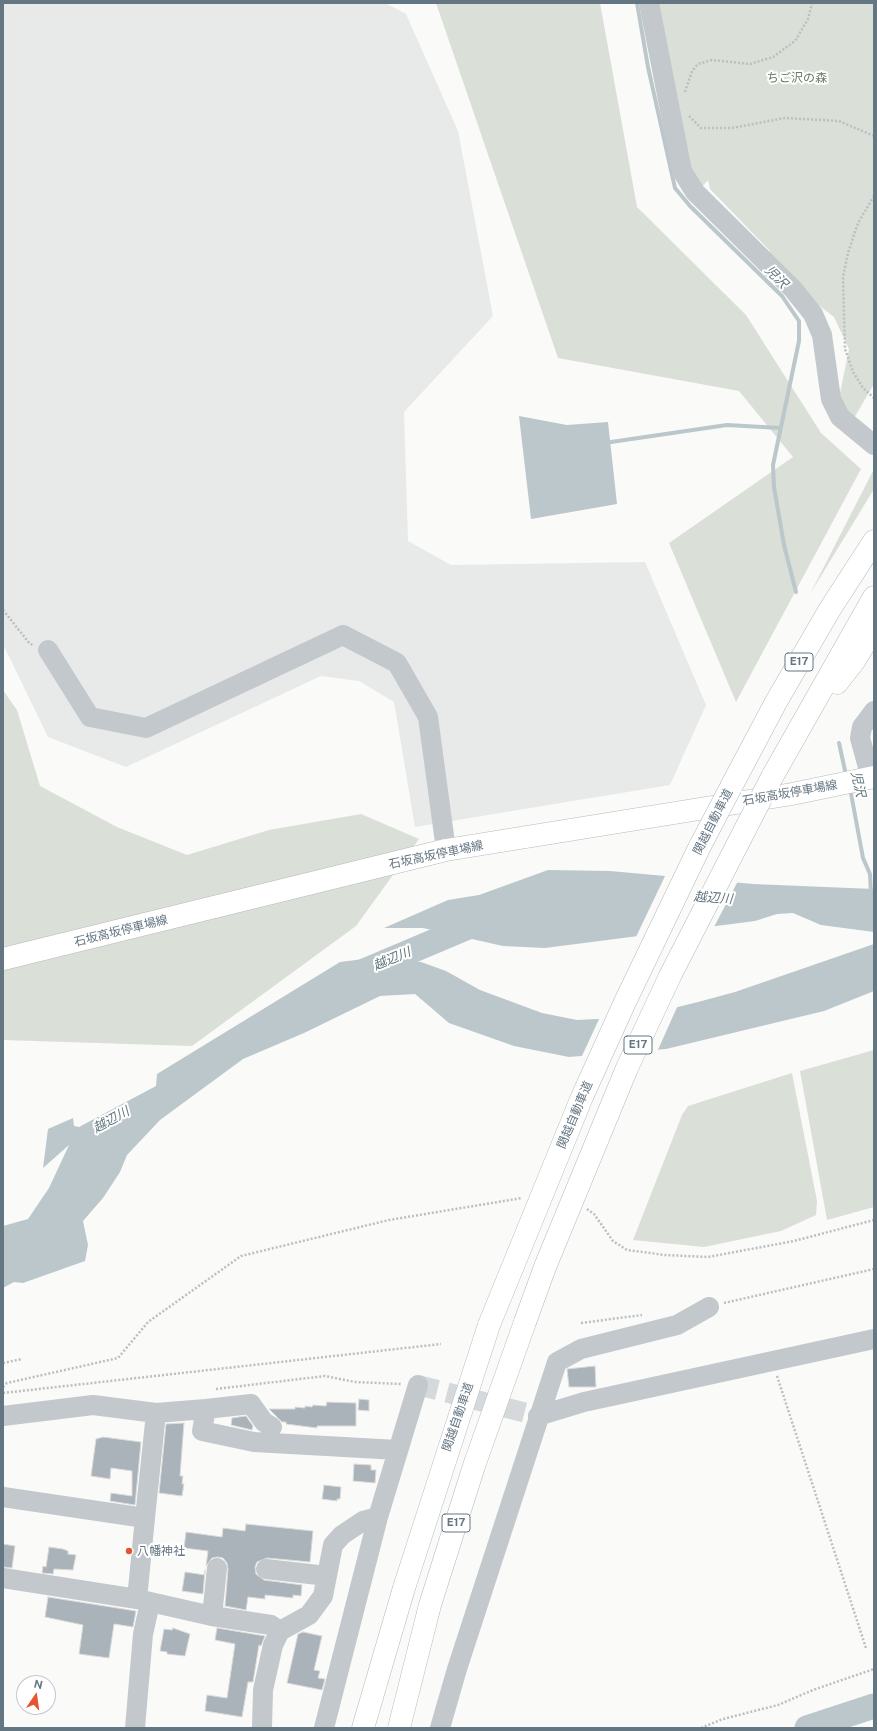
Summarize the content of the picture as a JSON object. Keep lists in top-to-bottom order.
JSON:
{
  "streets": {
    "main road": ["E17", "石坂高坂停車場線", "関越自動車道"]
  },
  "water": ["児沢", "越辺川"],
  "parks": ["ちご沢の森"],
  "places": ["八幡神社"],
  "north": "top"
}
